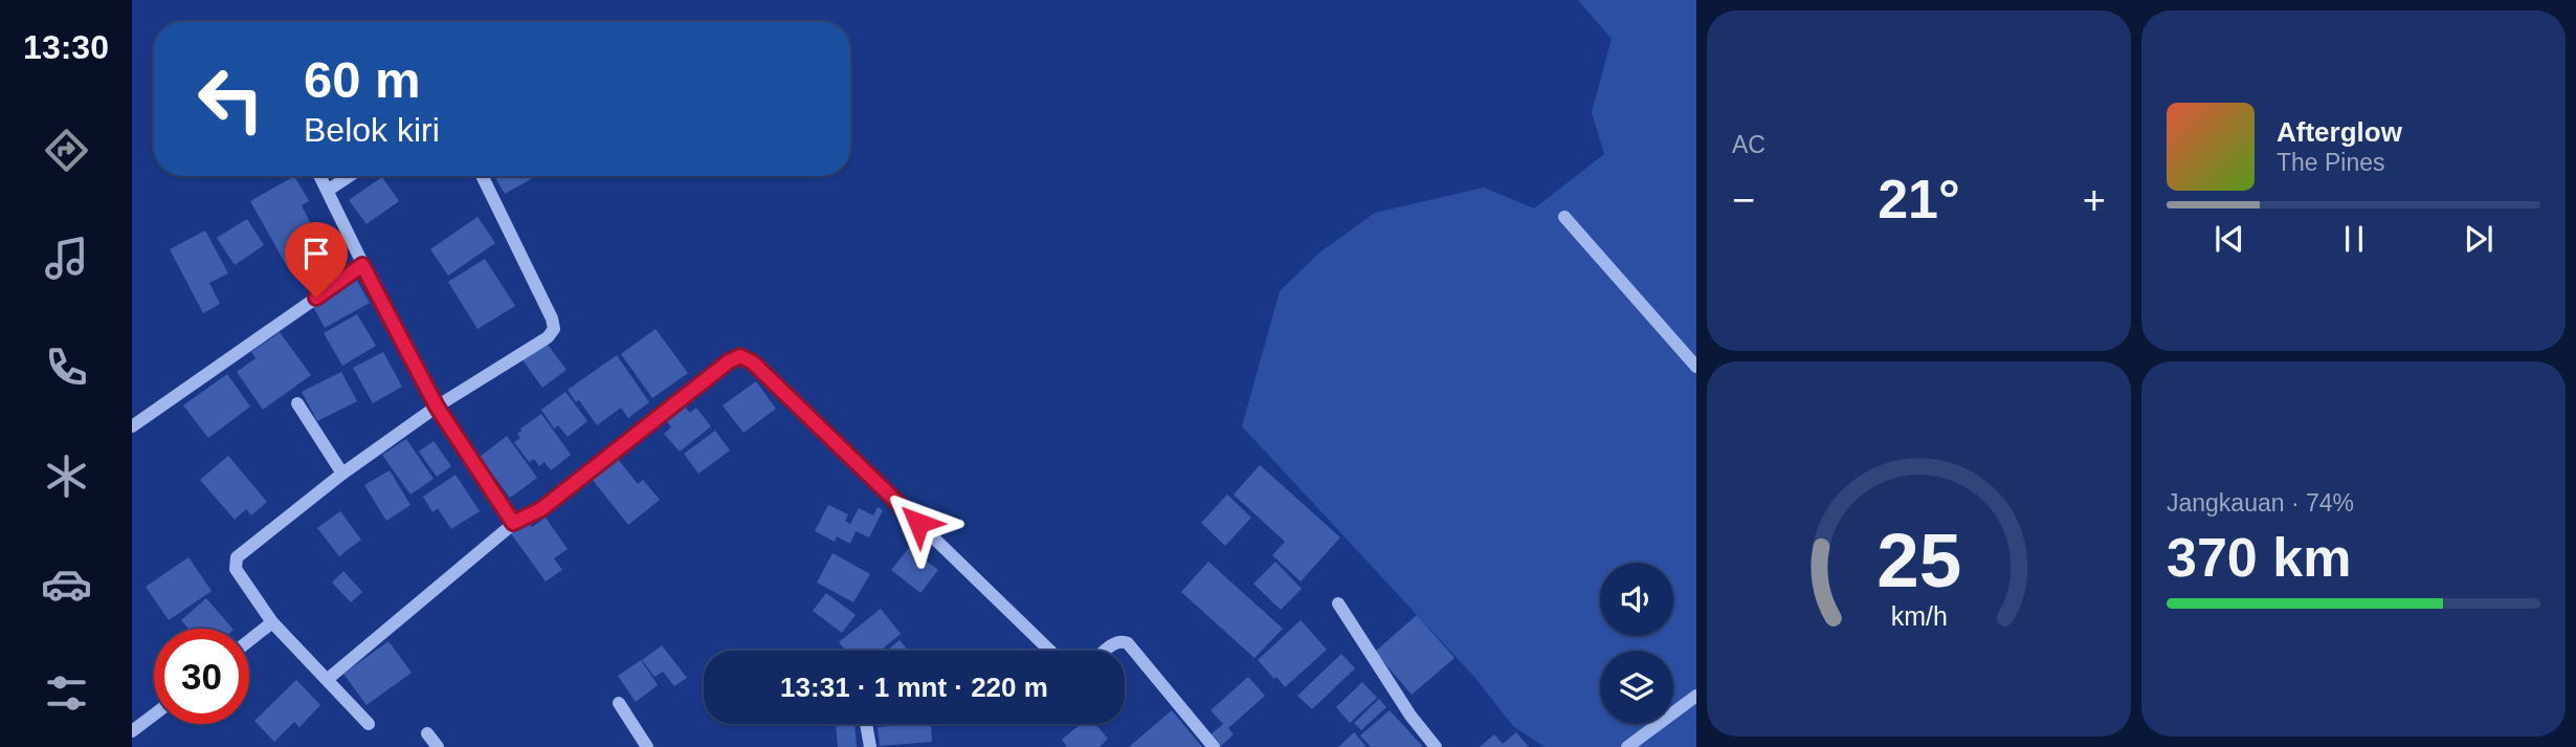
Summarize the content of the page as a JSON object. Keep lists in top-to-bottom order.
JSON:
{
  "page": {
    "tabs": "13:30",
    "tile": [
      "AC",
      ["Jangkauan · 74%", "370 km"]
    ],
    "turn": ["60 m", "Belok kiri"],
    "song": ["Afterglow", "The Pines"],
    "heat": ["−", "21°", "+"],
    "limit": "30",
    "trip": "13:31 · 1 mnt · 220 m",
    "gauge": ["25", "km/h"]
  }
}
